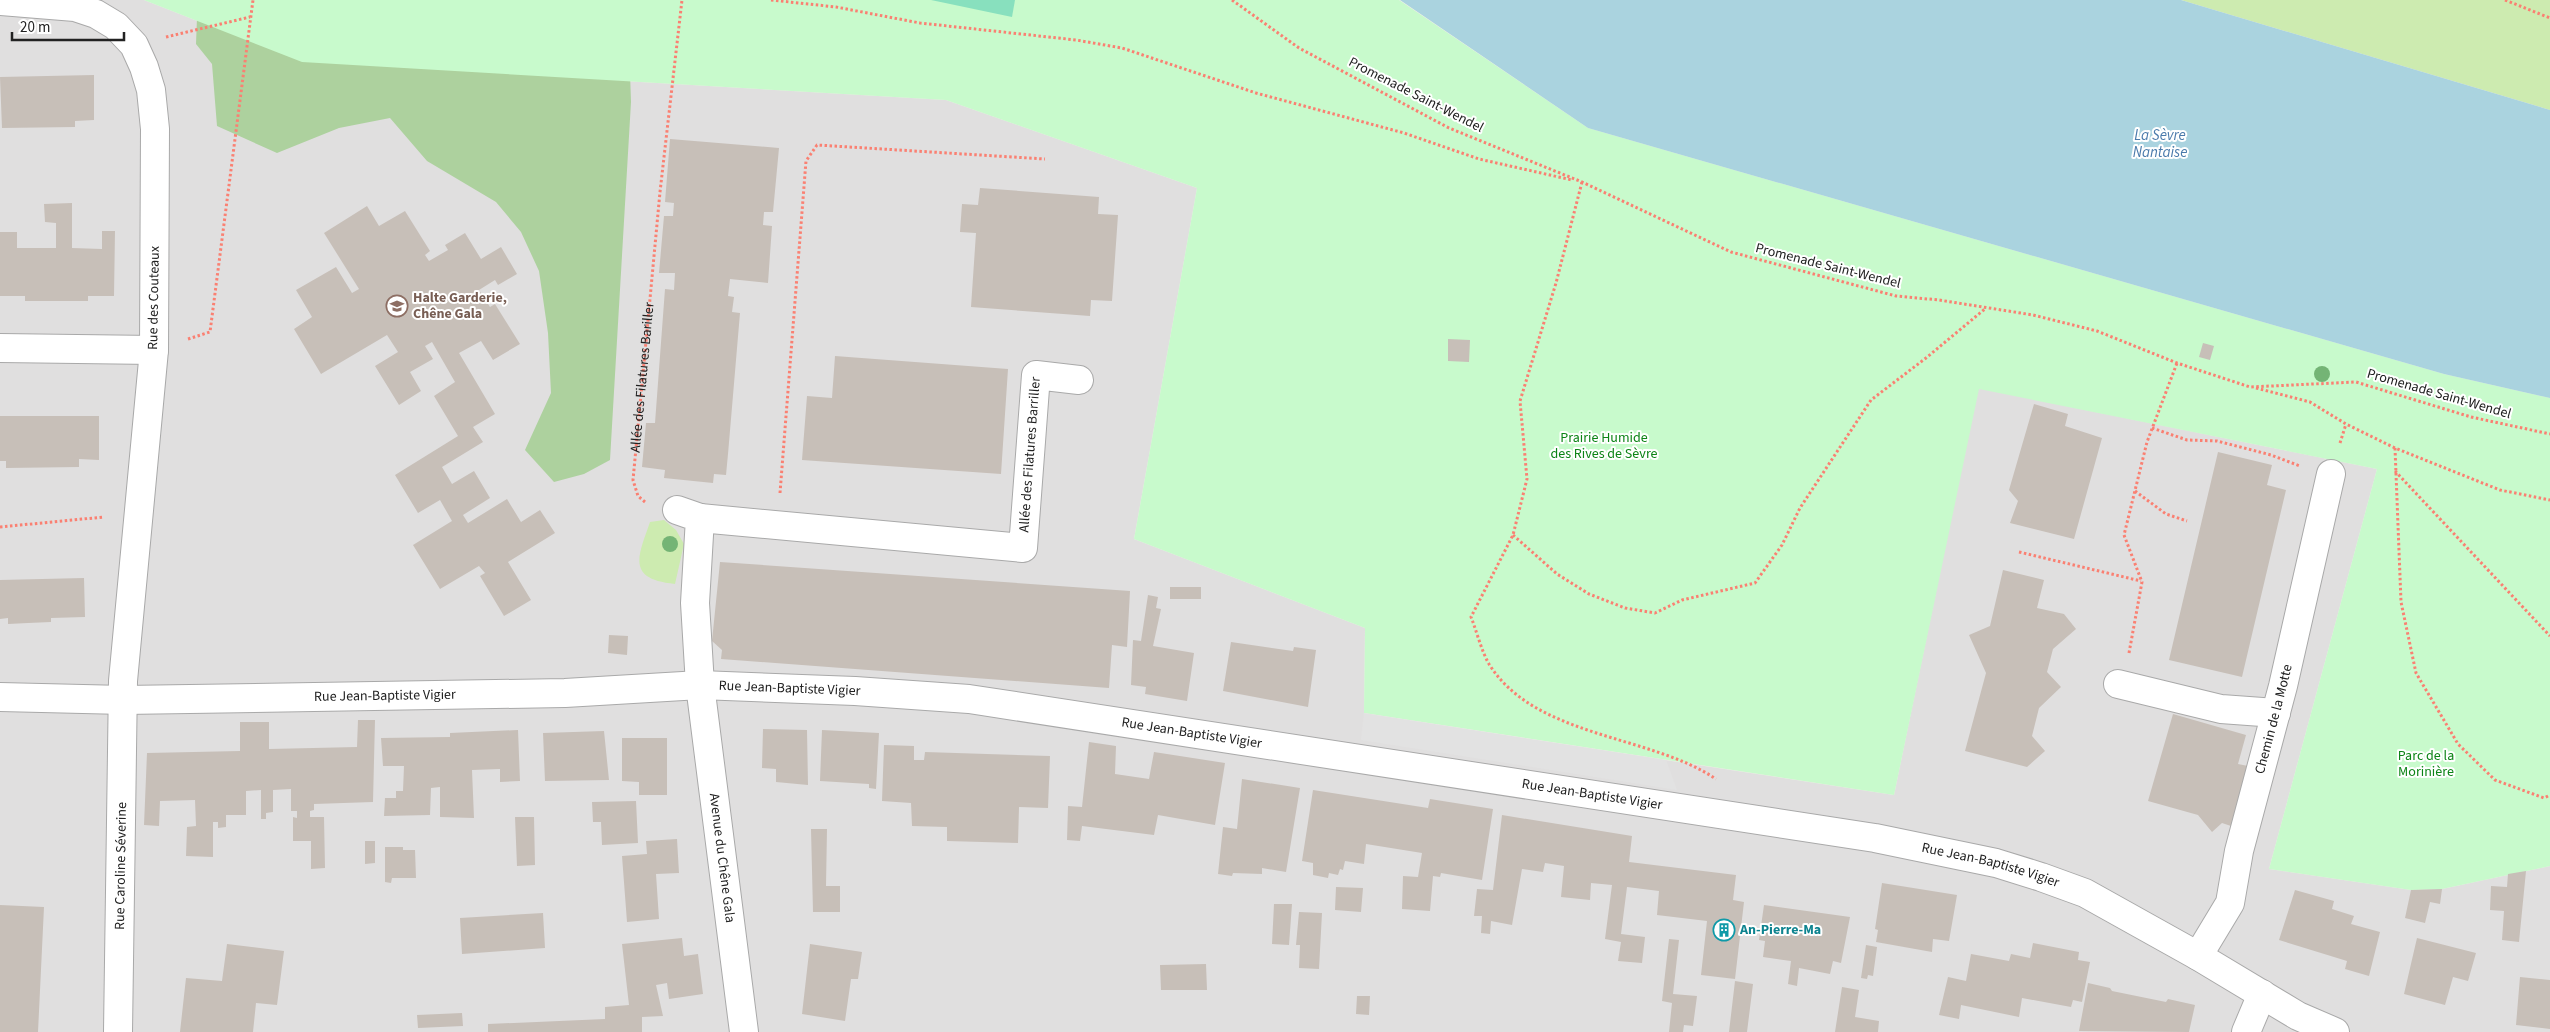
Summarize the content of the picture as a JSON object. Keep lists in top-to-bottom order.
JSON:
{
  "streets": {
    "street": [
      "Rue des Couteaux",
      "Allée des Filatures Barriller",
      "Rue Jean-Baptiste Vigier",
      "Chemin de la Motte",
      "Avenue du Chêne Gala",
      "Rue Caroline Séverine"
    ],
    "path": ["Promenade Saint-Wendel", "Allée des Filatures Bariller"]
  },
  "crossings": [
    ["Rue des Couteaux", "Rue Jean-Baptiste Vigier"],
    ["Rue des Couteaux", "Rue Caroline Séverine"],
    ["Rue Jean-Baptiste Vigier", "Chemin de la Motte"],
    ["Rue Jean-Baptiste Vigier", "Avenue du Chêne Gala"],
    ["Rue Jean-Baptiste Vigier", "Rue Caroline Séverine"]
  ],
  "water": ["La Sèvre Nantaise"],
  "parks": ["Prairie Humide des Rives de Sèvre", "Parc de la Morinière"],
  "places": {
    "school or university": ["Halte Garderie, Chêne Gala"],
    "building": ["An-Pierre-Ma"]
  },
  "scale_bar": "20 m"
}
